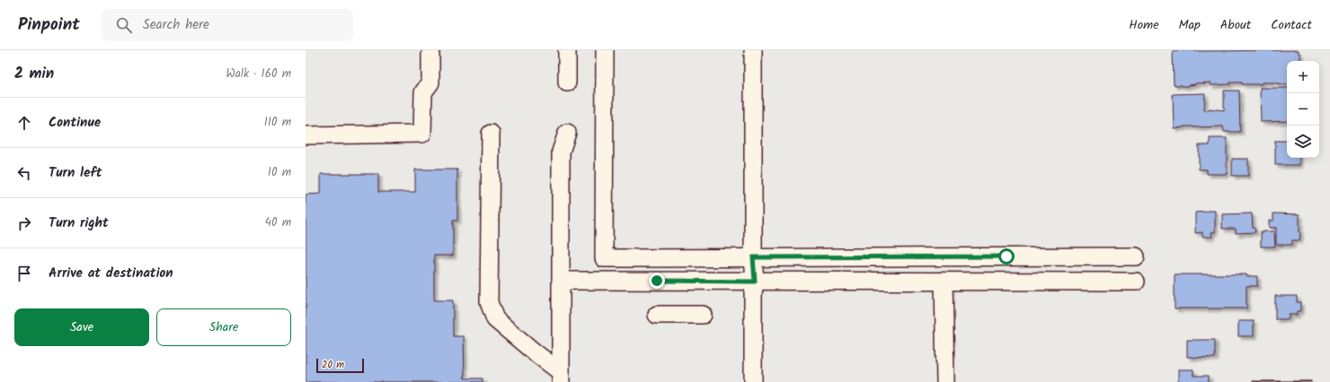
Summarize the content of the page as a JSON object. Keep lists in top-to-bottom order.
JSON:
{
  "scale_bar": "20 m",
  "page": {
    "header": "Pinpoint",
    "search": "Search here",
    "nav": [
      "Home",
      "Map",
      "About",
      "Contact"
    ],
    "heading": ["2 min", "Walk · 160 m"],
    "map_buttons": ["+", "−"],
    "list": [
      ["Continue", "110 m"],
      ["Turn left", "10 m"],
      ["Turn right", "40 m"],
      "Arrive at destination"
    ],
    "buttons": ["Save", "Share"],
    "scale": "20 m"
  }
}
